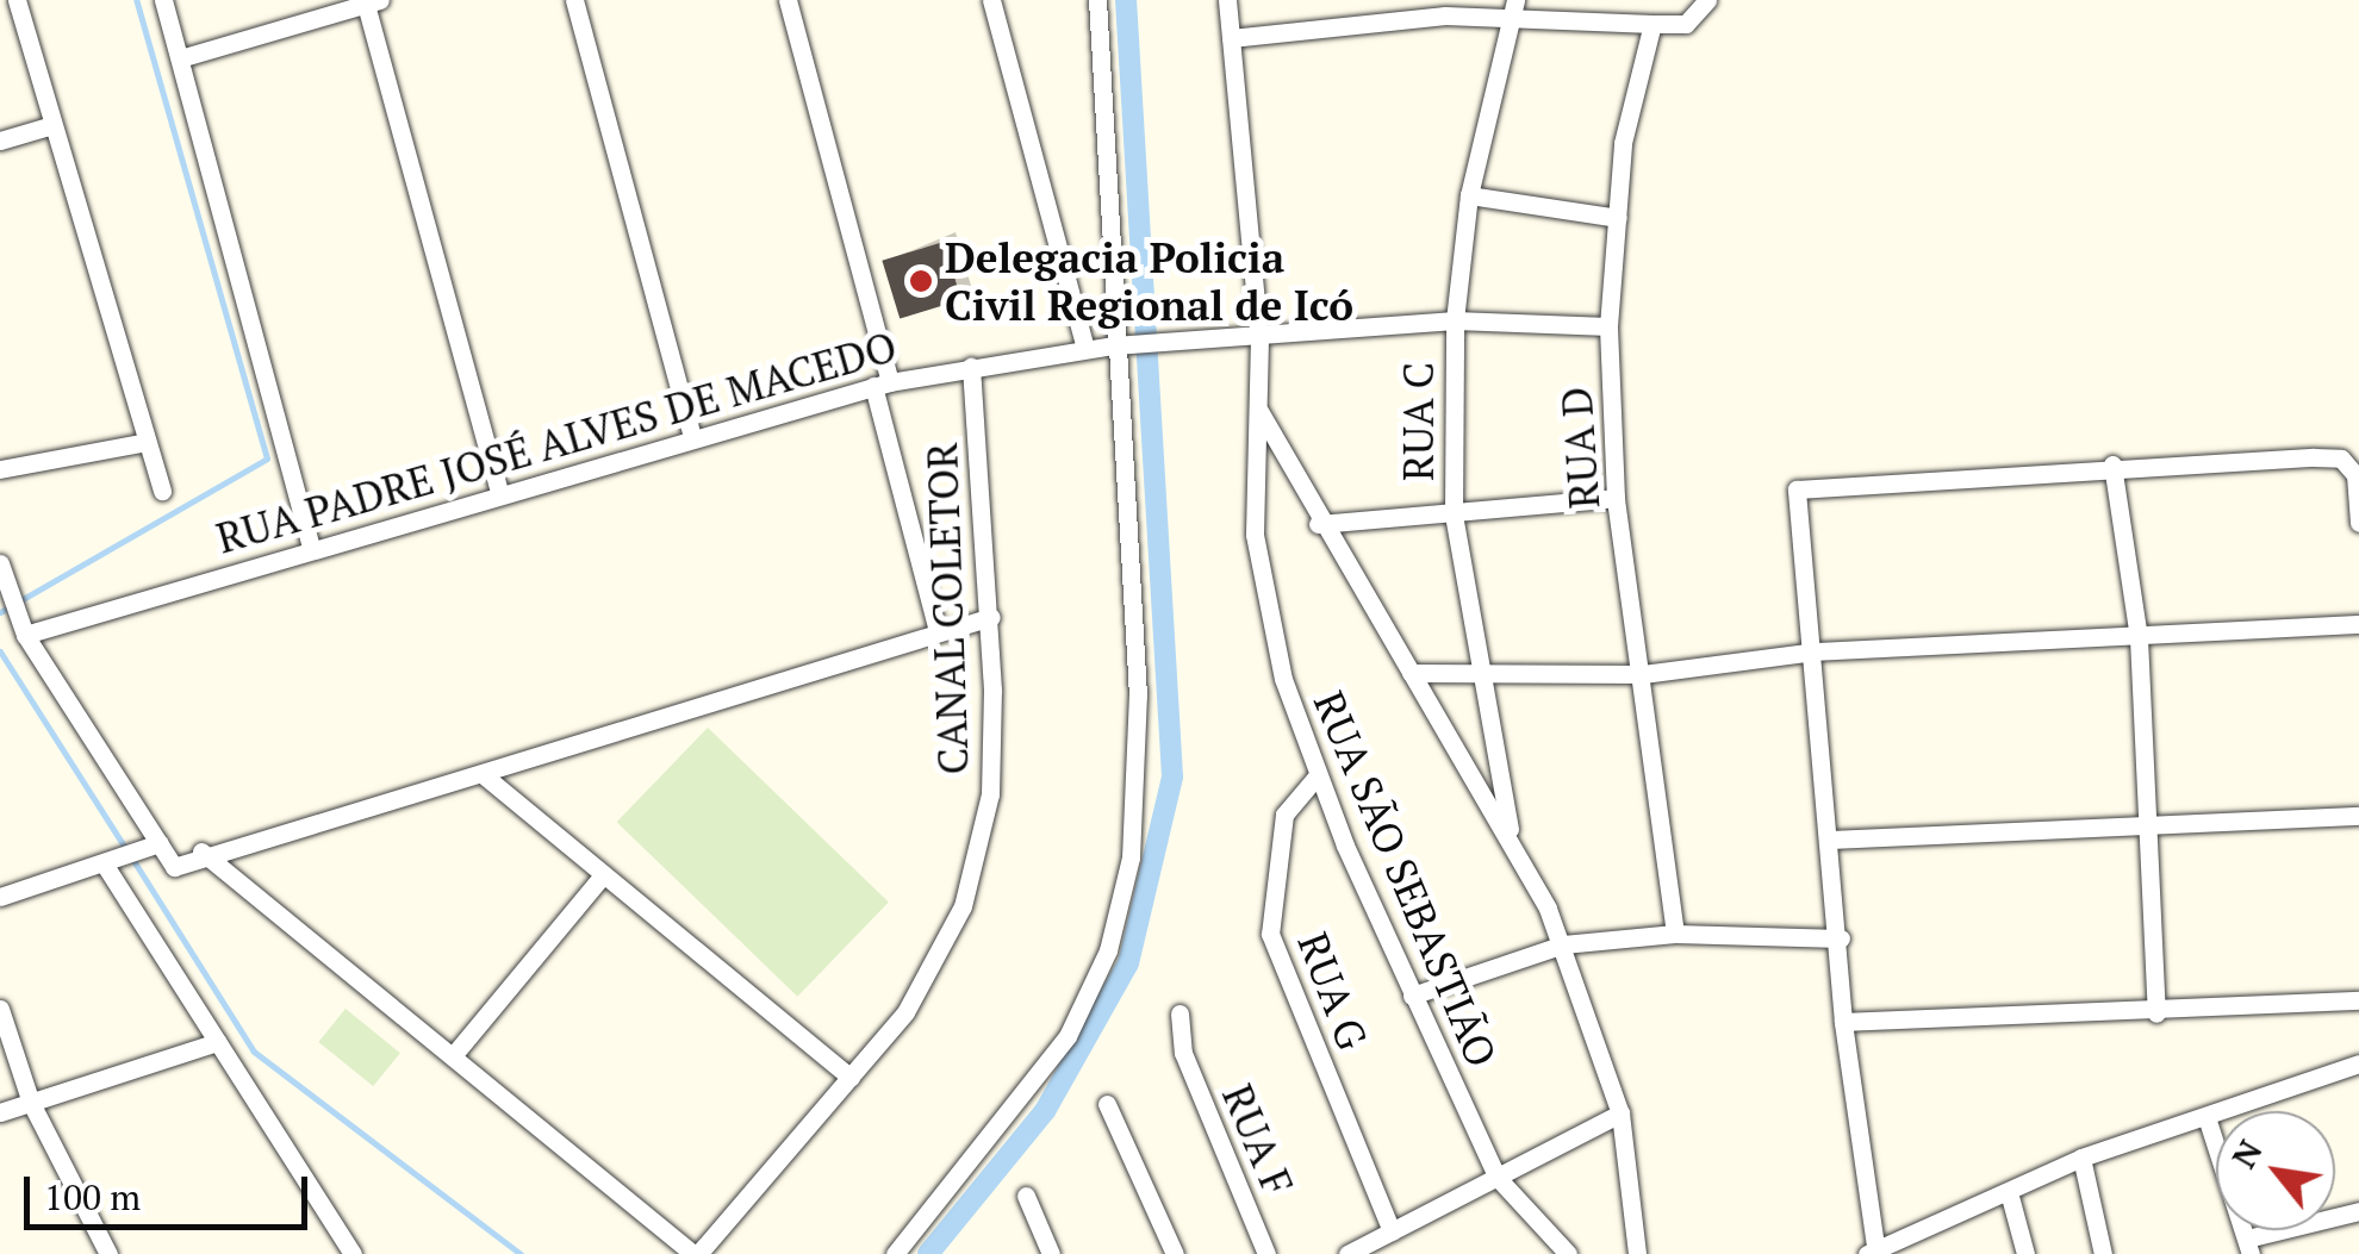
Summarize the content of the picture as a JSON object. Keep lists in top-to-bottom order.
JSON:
{
  "streets": {
    "street": [
      "RUA C",
      "RUA PADRE JOSÉ ALVES DE MACEDO",
      "RUA D",
      "CANAL COLETOR",
      "RUA SÃO SEBASTIÃO",
      "RUA G",
      "RUA F"
    ]
  },
  "crossings": [
    ["RUA C", "RUA PADRE JOSÉ ALVES DE MACEDO"],
    ["RUA PADRE JOSÉ ALVES DE MACEDO", "RUA D"],
    ["RUA PADRE JOSÉ ALVES DE MACEDO", "CANAL COLETOR"],
    ["RUA PADRE JOSÉ ALVES DE MACEDO", "RUA SÃO SEBASTIÃO"],
    ["RUA SÃO SEBASTIÃO", "RUA G"]
  ],
  "places": ["Delegacia Policia Civil Regional de Icó"],
  "scale_bar": "100 m",
  "north": "top left"
}
